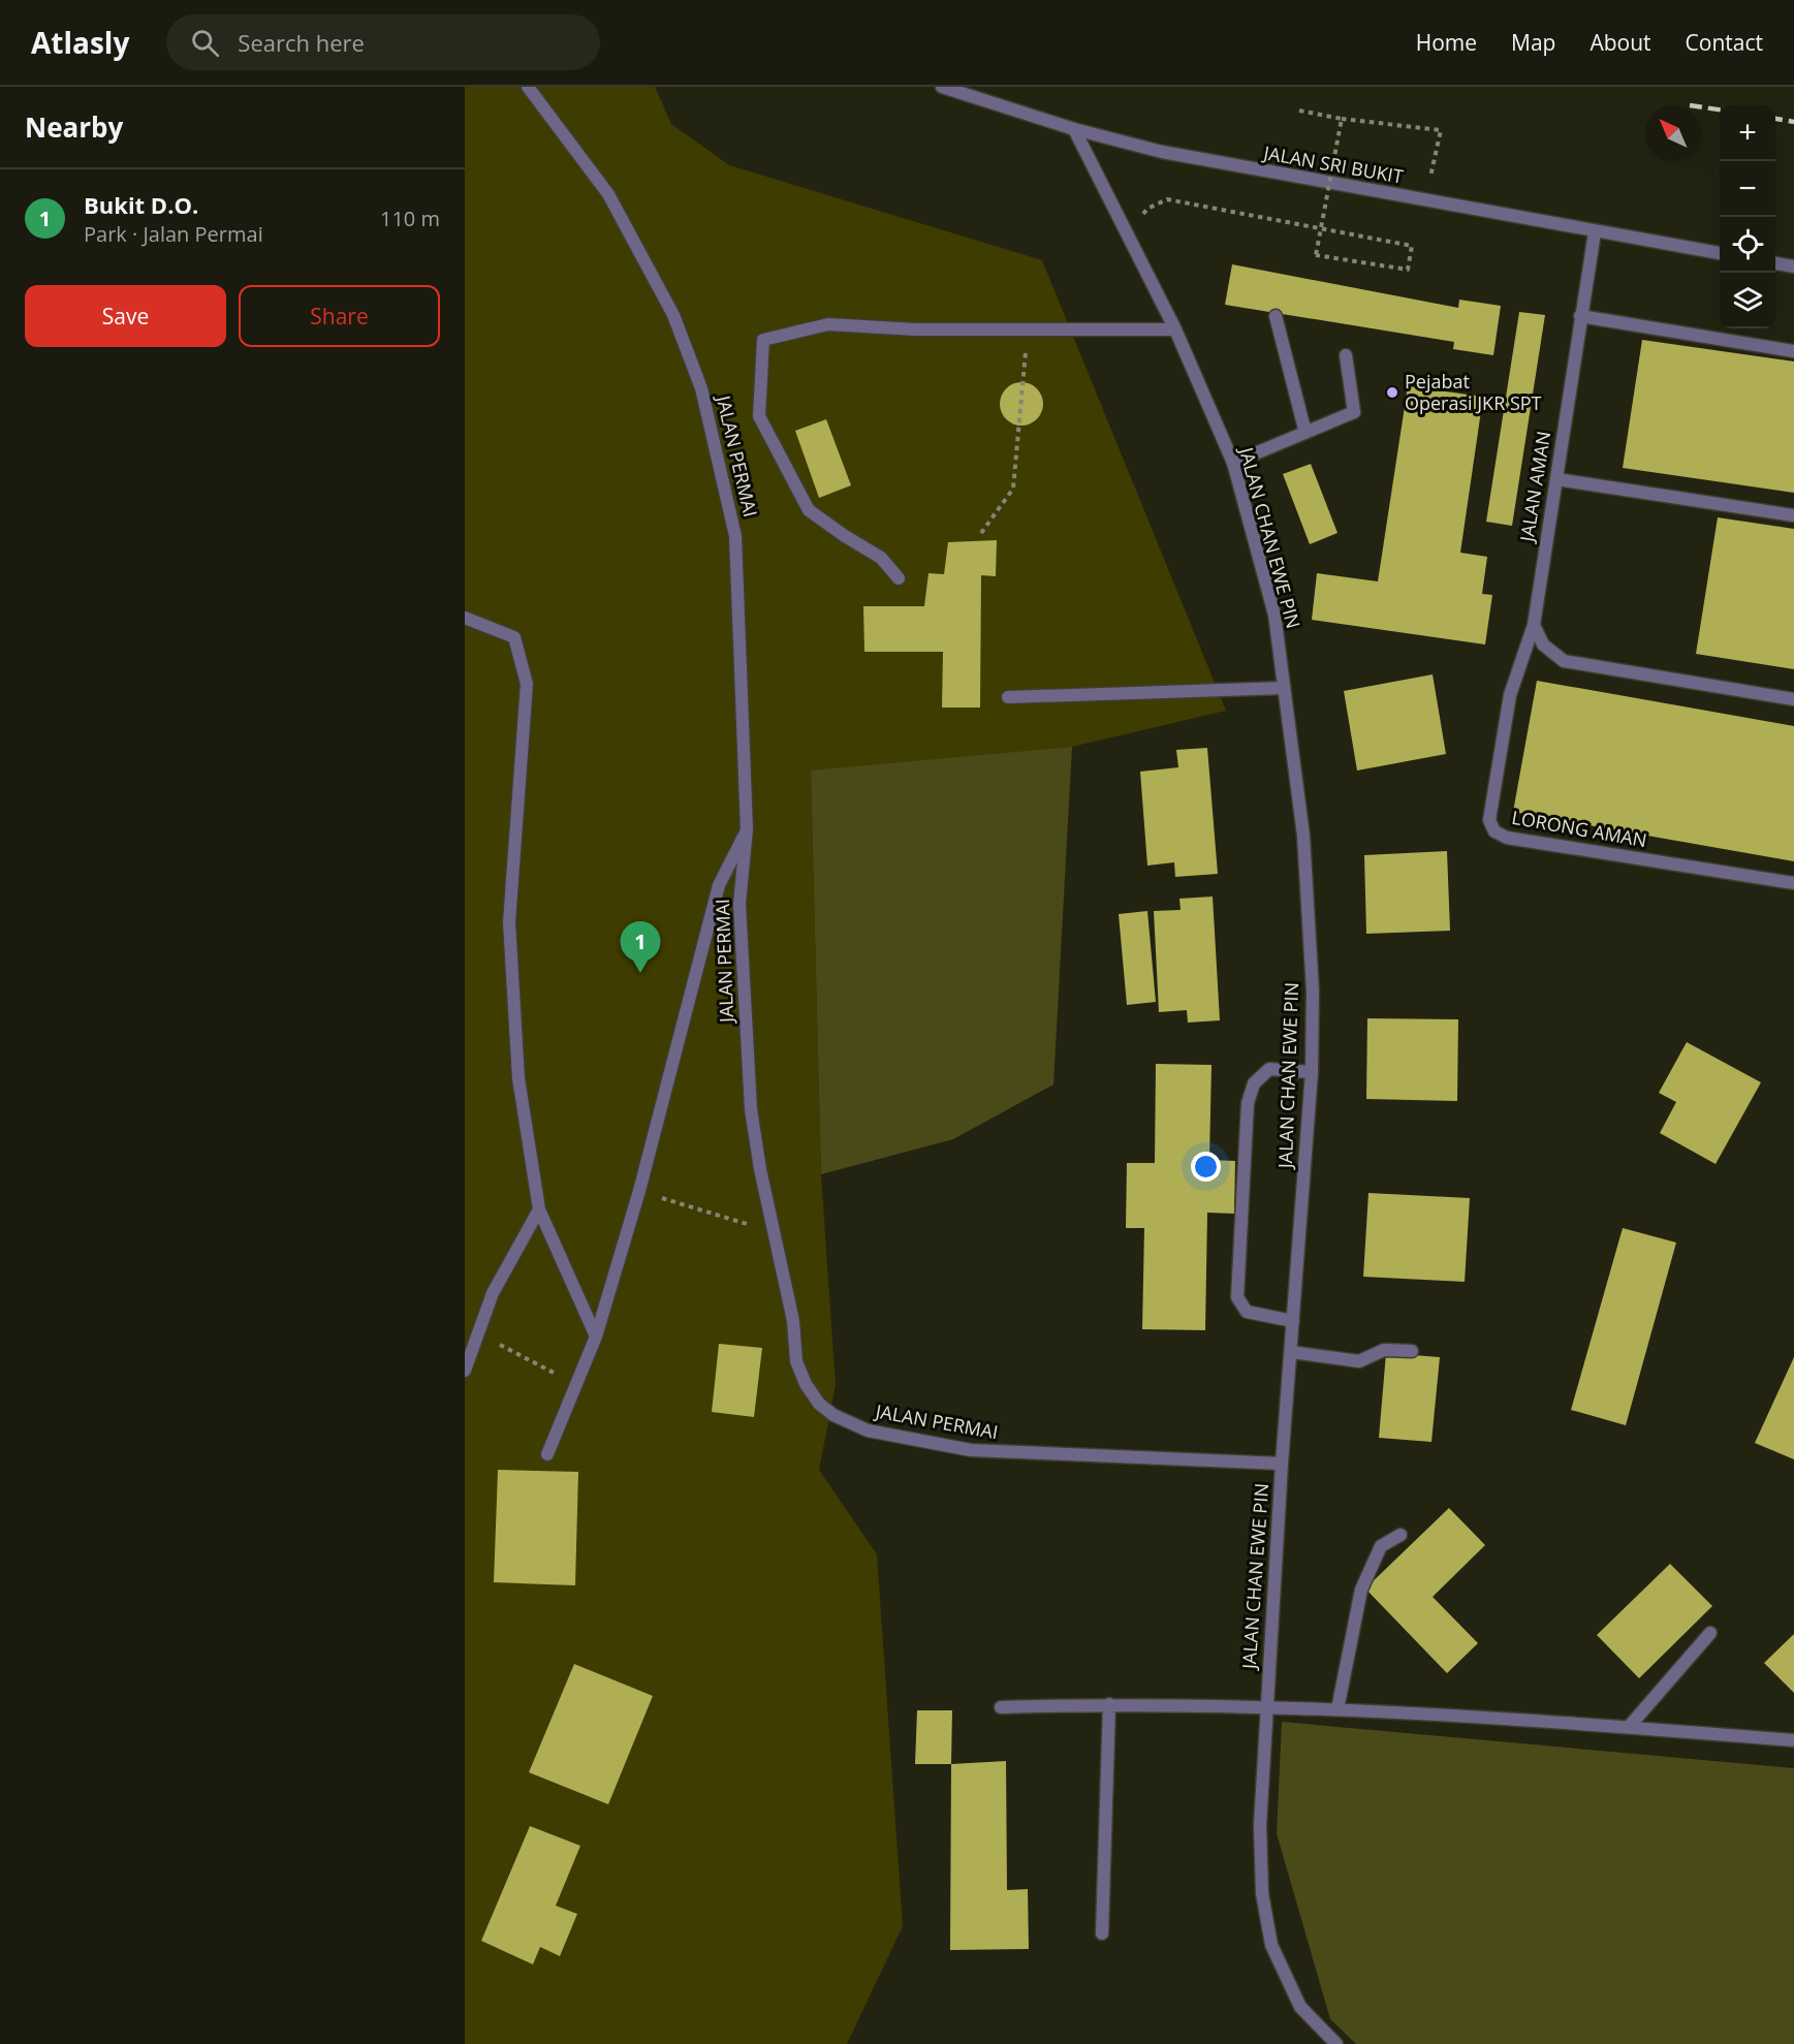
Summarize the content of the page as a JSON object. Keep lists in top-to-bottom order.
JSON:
{
  "streets": {
    "street": [
      "JALAN SRI BUKIT",
      "JALAN PERMAI",
      "JALAN AMAN",
      "JALAN CHAN EWE PIN",
      "LORONG AMAN"
    ]
  },
  "crossings": [
    ["JALAN SRI BUKIT", "JALAN AMAN"],
    ["JALAN SRI BUKIT", "JALAN CHAN EWE PIN"],
    ["JALAN PERMAI", "JALAN CHAN EWE PIN"],
    ["JALAN AMAN", "LORONG AMAN"]
  ],
  "places": ["Pejabat Operasi JKR SPT"],
  "north": "top left",
  "page": {
    "header": "Atlasly",
    "search": "Search here",
    "nav": [
      "Home",
      "Map",
      "About",
      "Contact"
    ],
    "heading": "Nearby",
    "map_buttons": ["+", "−"],
    "list": [
      {
        "mark": "1",
        "name": "Bukit D.O.",
        "note": "Park · Jalan Permai",
        "value": "110 m"
      }
    ],
    "buttons": ["Save", "Share"],
    "pins": "1"
  }
}
